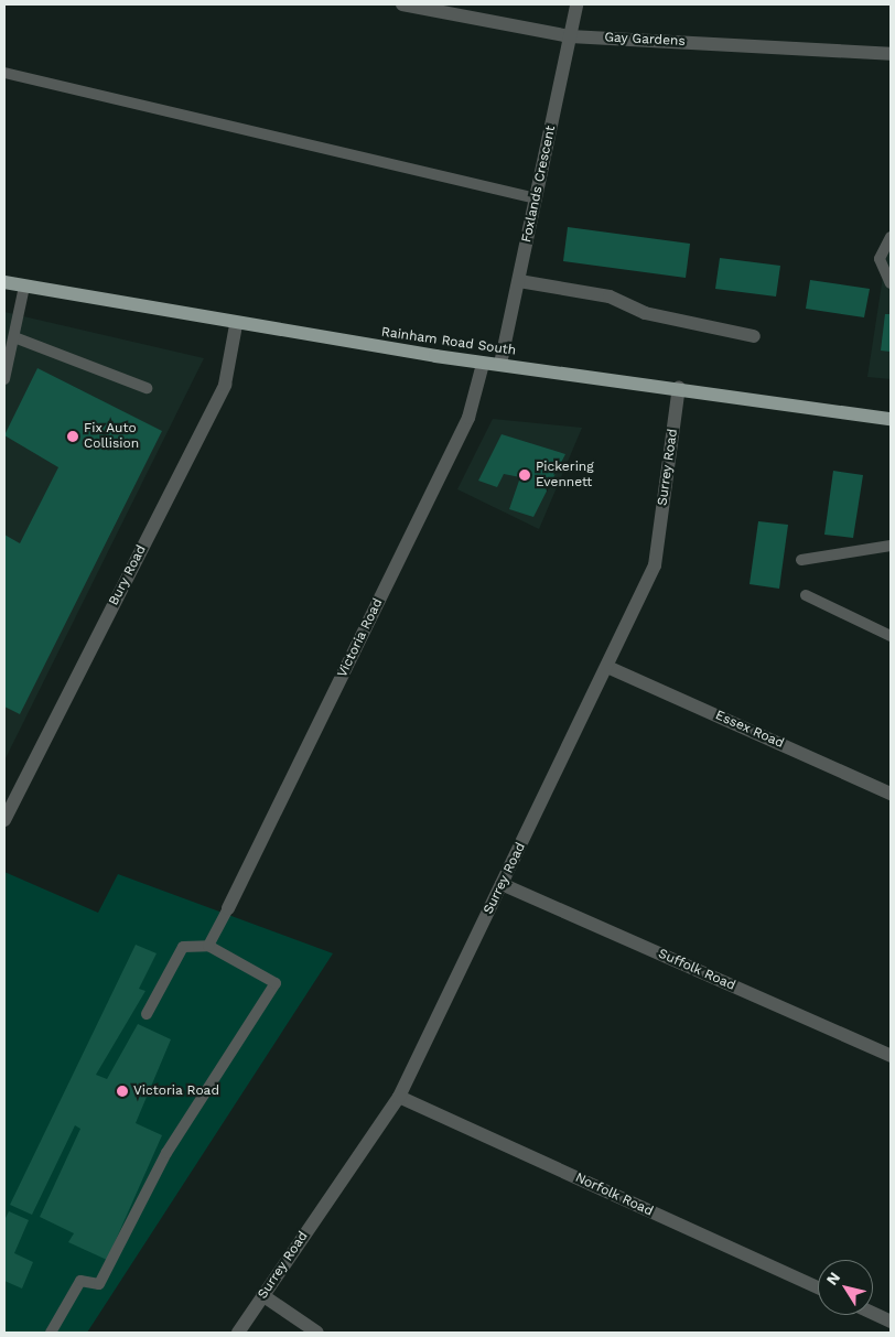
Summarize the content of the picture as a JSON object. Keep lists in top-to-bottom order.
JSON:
{
  "streets": {
    "main road": ["Rainham Road South"],
    "street": [
      "Gay Gardens",
      "Foxlands Crescent",
      "Surrey Road",
      "Bury Road",
      "Victoria Road",
      "Essex Road",
      "Suffolk Road",
      "Norfolk Road"
    ]
  },
  "crossings": [
    ["Gay Gardens", "Foxlands Crescent"],
    ["Foxlands Crescent", "Rainham Road South"],
    ["Rainham Road South", "Surrey Road"],
    ["Rainham Road South", "Bury Road"],
    ["Rainham Road South", "Victoria Road"],
    ["Surrey Road", "Essex Road"],
    ["Surrey Road", "Suffolk Road"],
    ["Surrey Road", "Norfolk Road"]
  ],
  "places": ["Fix Auto Collision", "Pickering Evennett", "Victoria Road"],
  "north": "top left"
}
